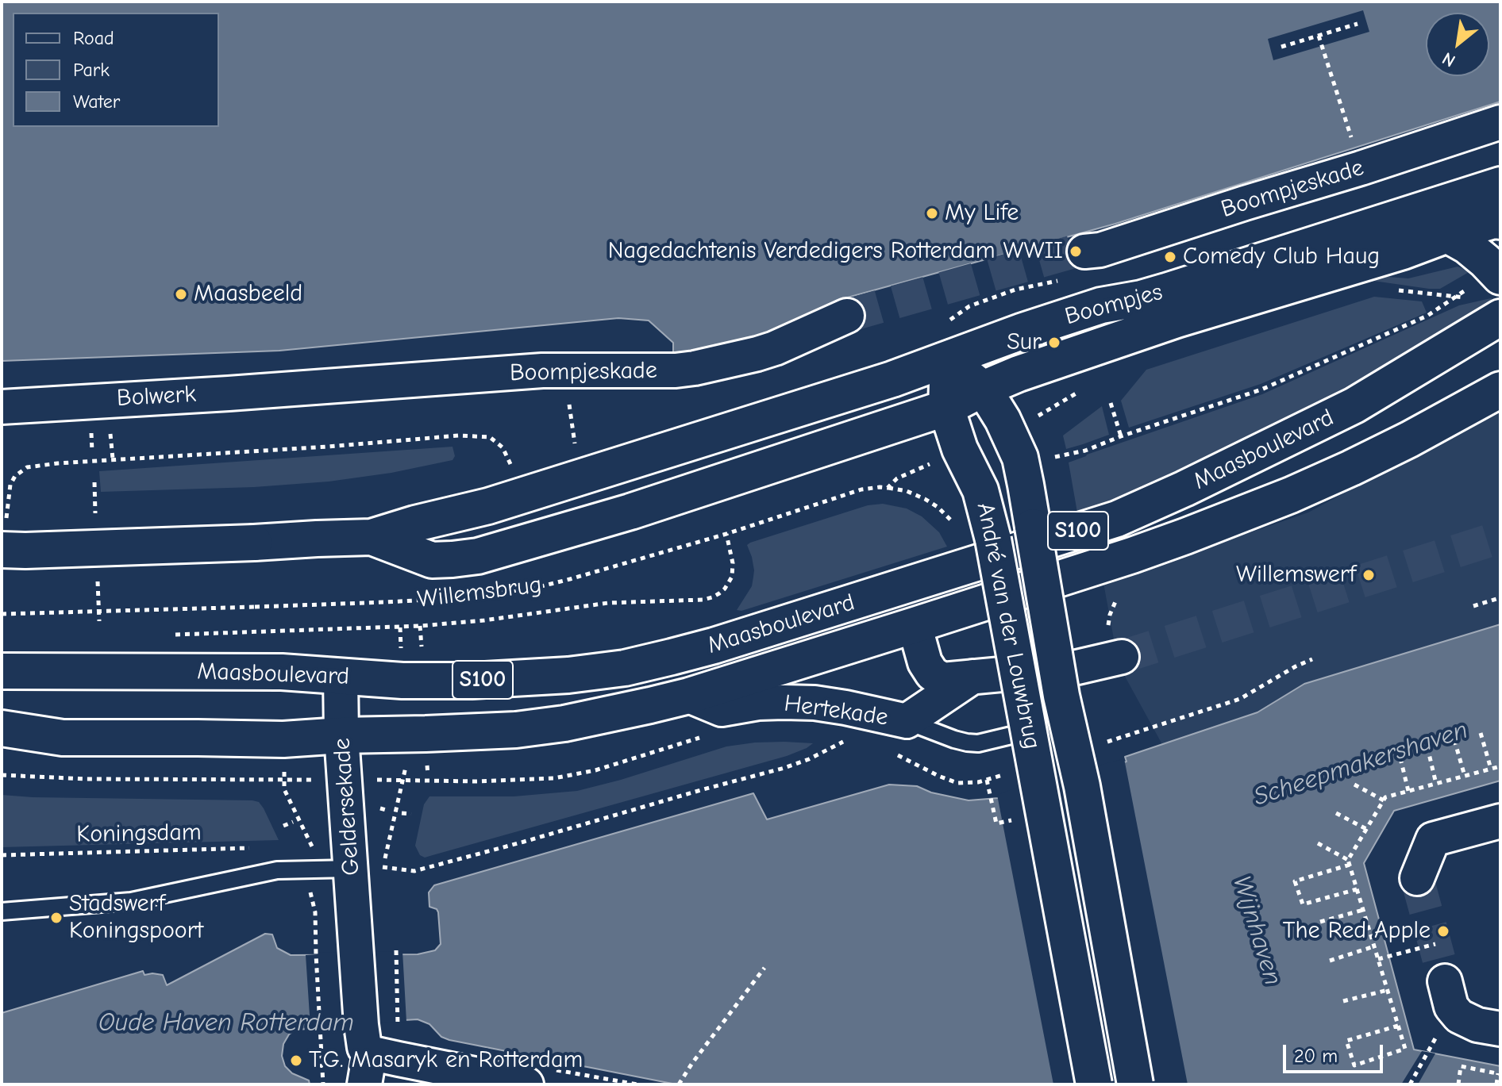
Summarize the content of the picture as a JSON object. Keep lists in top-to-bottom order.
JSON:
{
  "streets": {
    "main road": [
      "Boompjes",
      "Maasboulevard",
      "S100",
      "Willemsbrug",
      "André van der Louwbrug"
    ],
    "street": [
      "Boompjeskade",
      "Bolwerk",
      "Hertekade",
      "Geldersekade"
    ],
    "path": ["Koningsdam"]
  },
  "crossings": [
    ["Boompjeskade", "Bolwerk"],
    ["Boompjes", "Willemsbrug"],
    ["Boompjes", "André van der Louwbrug"],
    ["Maasboulevard", "Willemsbrug"],
    ["Maasboulevard", "Hertekade"],
    ["Maasboulevard", "Geldersekade"],
    ["Willemsbrug", "André van der Louwbrug"]
  ],
  "water": ["Scheepmakershaven", "Wijnhaven", "Oude Haven Rotterdam"],
  "places": [
    "My Life",
    "Nagedachtenis Verdedigers Rotterdam WWII",
    "Comedy Club Haug",
    "Maasbeeld",
    "Sur",
    "Willemswerf",
    "Stadswerf Koningspoort",
    "The Red Apple",
    "T.G. Masaryk en Rotterdam"
  ],
  "legend": ["Road", "Park", "Water"],
  "scale_bar": "20 m",
  "north": "bottom left"
}
